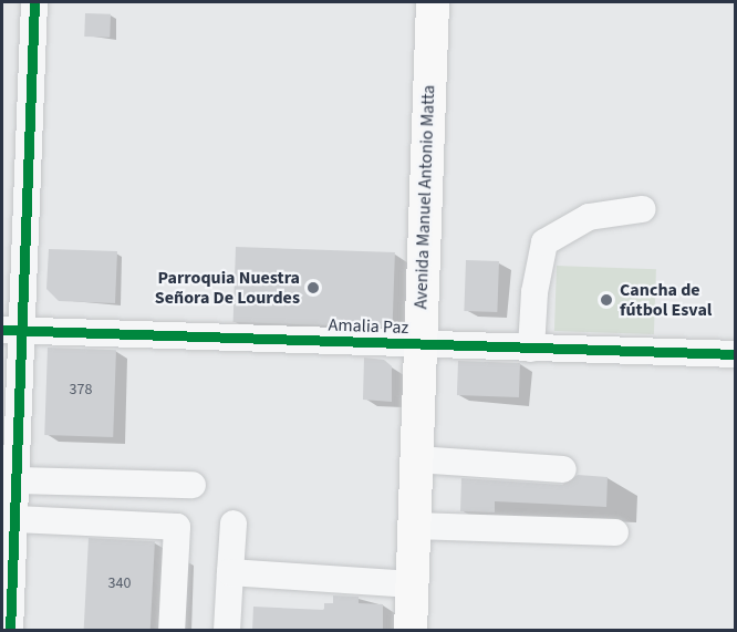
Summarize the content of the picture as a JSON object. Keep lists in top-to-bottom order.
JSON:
{
  "streets": {
    "main road": ["Avenida Manuel Antonio Matta"],
    "street": ["Amalia Paz"]
  },
  "crossings": [
    ["Avenida Manuel Antonio Matta", "Amalia Paz"]
  ],
  "places": ["Parroquia Nuestra Señora De Lourdes", "Cancha de fútbol Esval"],
  "house_numbers": ["378", "340"]
}
